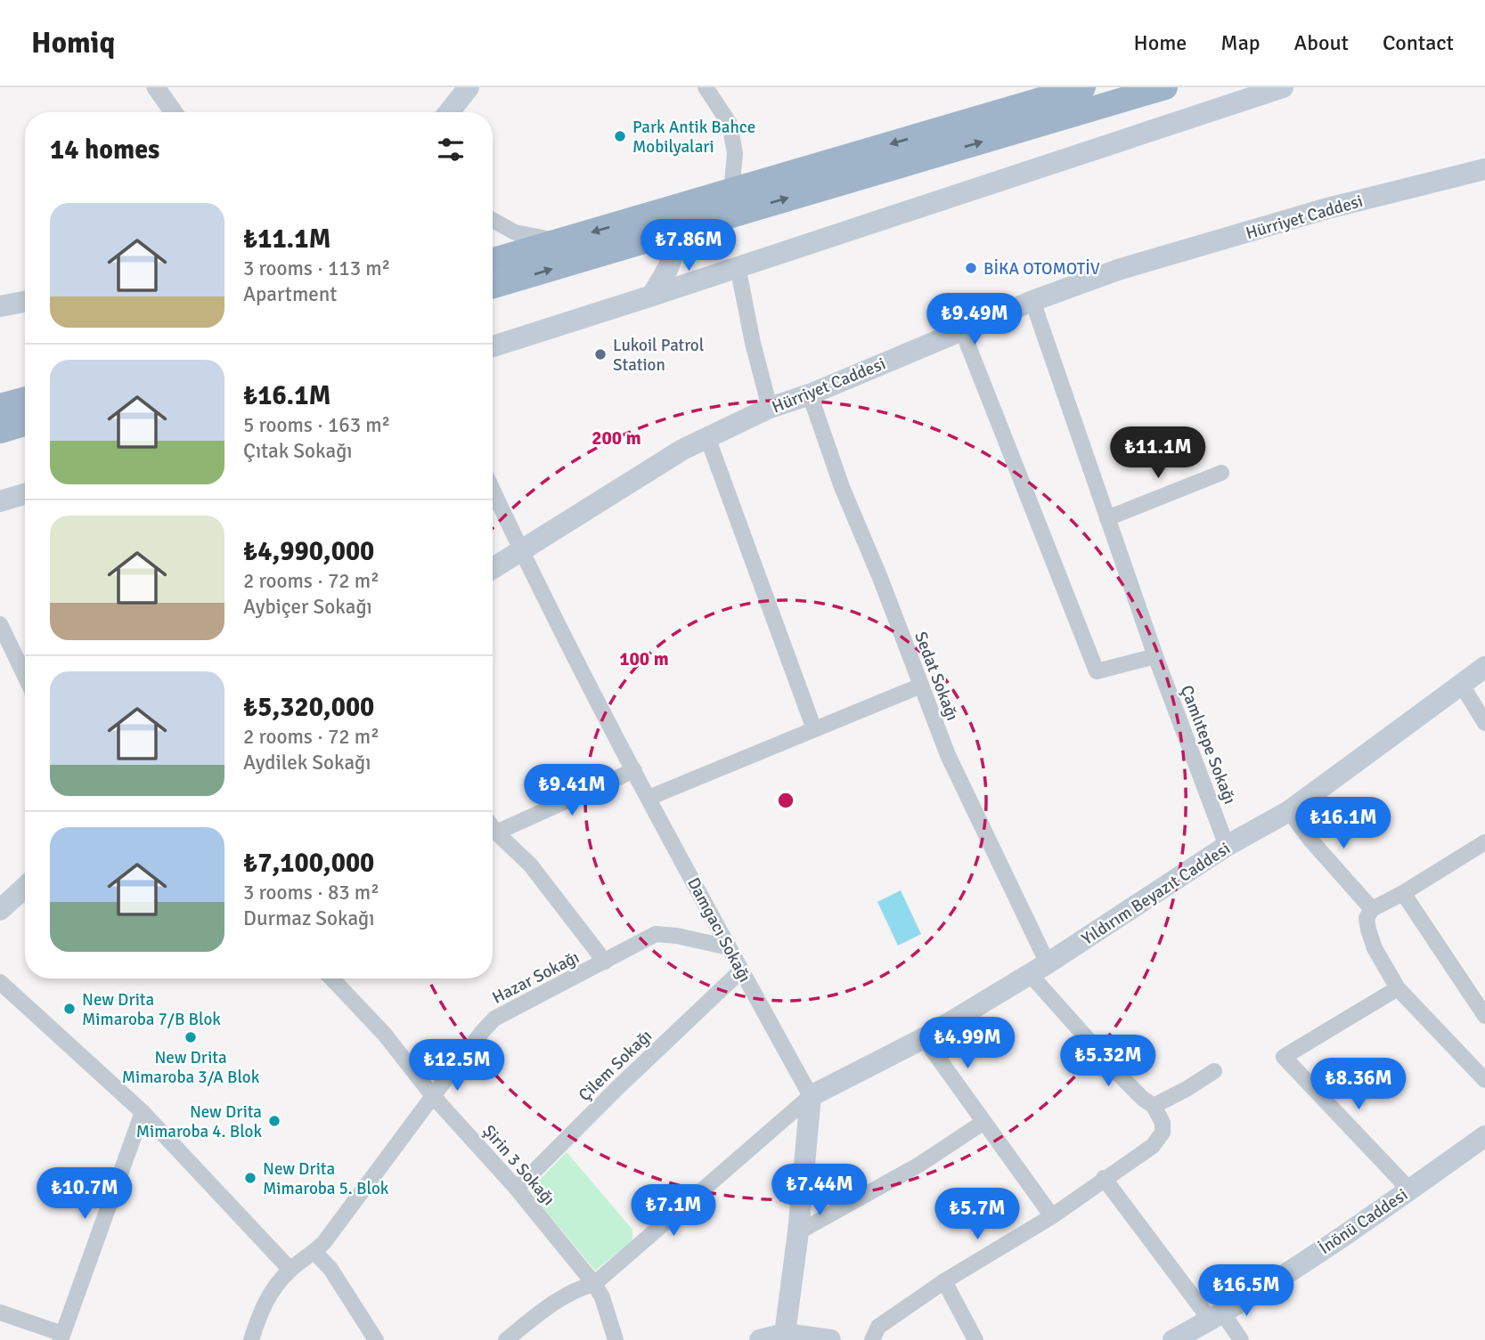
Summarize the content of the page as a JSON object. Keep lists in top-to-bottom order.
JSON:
{
  "streets": {
    "main road": ["Hürriyet Caddesi", "Yıldırım Beyazıt Caddesi", "İnönü Caddesi"],
    "street": [
      "Sedat Sokağı",
      "Çamlıtepe Sokağı",
      "Damgacı Sokağı",
      "Hazar Sokağı",
      "Çilem Sokağı",
      "Şirin 3 Sokağı"
    ]
  },
  "crossings": [
    ["Hürriyet Caddesi", "Sedat Sokağı"],
    ["Hürriyet Caddesi", "Çamlıtepe Sokağı"],
    ["Hürriyet Caddesi", "Damgacı Sokağı"],
    ["Sedat Sokağı", "Yıldırım Beyazıt Caddesi"],
    ["Çamlıtepe Sokağı", "Yıldırım Beyazıt Caddesi"],
    ["Yıldırım Beyazıt Caddesi", "Damgacı Sokağı"],
    ["Damgacı Sokağı", "Hazar Sokağı"],
    ["Damgacı Sokağı", "Çilem Sokağı"],
    ["Hazar Sokağı", "Şirin 3 Sokağı"],
    ["Çilem Sokağı", "Şirin 3 Sokağı"]
  ],
  "places": [
    "Park Antik Bahce Mobilyalari",
    "BİKA OTOMOTİV",
    "Lukoil Patrol Station",
    "New Drita Mimaroba 7/B Blok",
    "New Drita Mimaroba 3/A Blok",
    "New Drita Mimaroba 4. Blok",
    "New Drita Mimaroba 5. Blok"
  ],
  "page": {
    "header": "Homiq",
    "nav": [
      "Home",
      "Map",
      "About",
      "Contact"
    ],
    "heading": "14 homes",
    "list": [
      {
        "name": "₺11.1M",
        "note": "3 rooms · 113 m² · Apartment"
      },
      {
        "name": "₺16.1M",
        "note": "5 rooms · 163 m² · Çıtak Sokağı"
      },
      {
        "name": "₺4,990,000",
        "note": "2 rooms · 72 m² · Aybiçer Sokağı"
      },
      {
        "name": "₺5,320,000",
        "note": "2 rooms · 72 m² · Aydilek Sokağı"
      },
      {
        "name": "₺7,100,000",
        "note": "3 rooms · 83 m² · Durmaz Sokağı"
      }
    ],
    "price": [
      "₺7.86M",
      "₺9.49M",
      "₺11.1M",
      "₺9.41M",
      "₺16.1M",
      "₺4.99M",
      "₺5.32M",
      "₺12.5M",
      "₺8.36M",
      "₺7.44M",
      "₺10.7M",
      "₺7.1M",
      "₺5.7M",
      "₺16.5M"
    ]
  },
  "rings": ["200 m", "100 m"]
}
